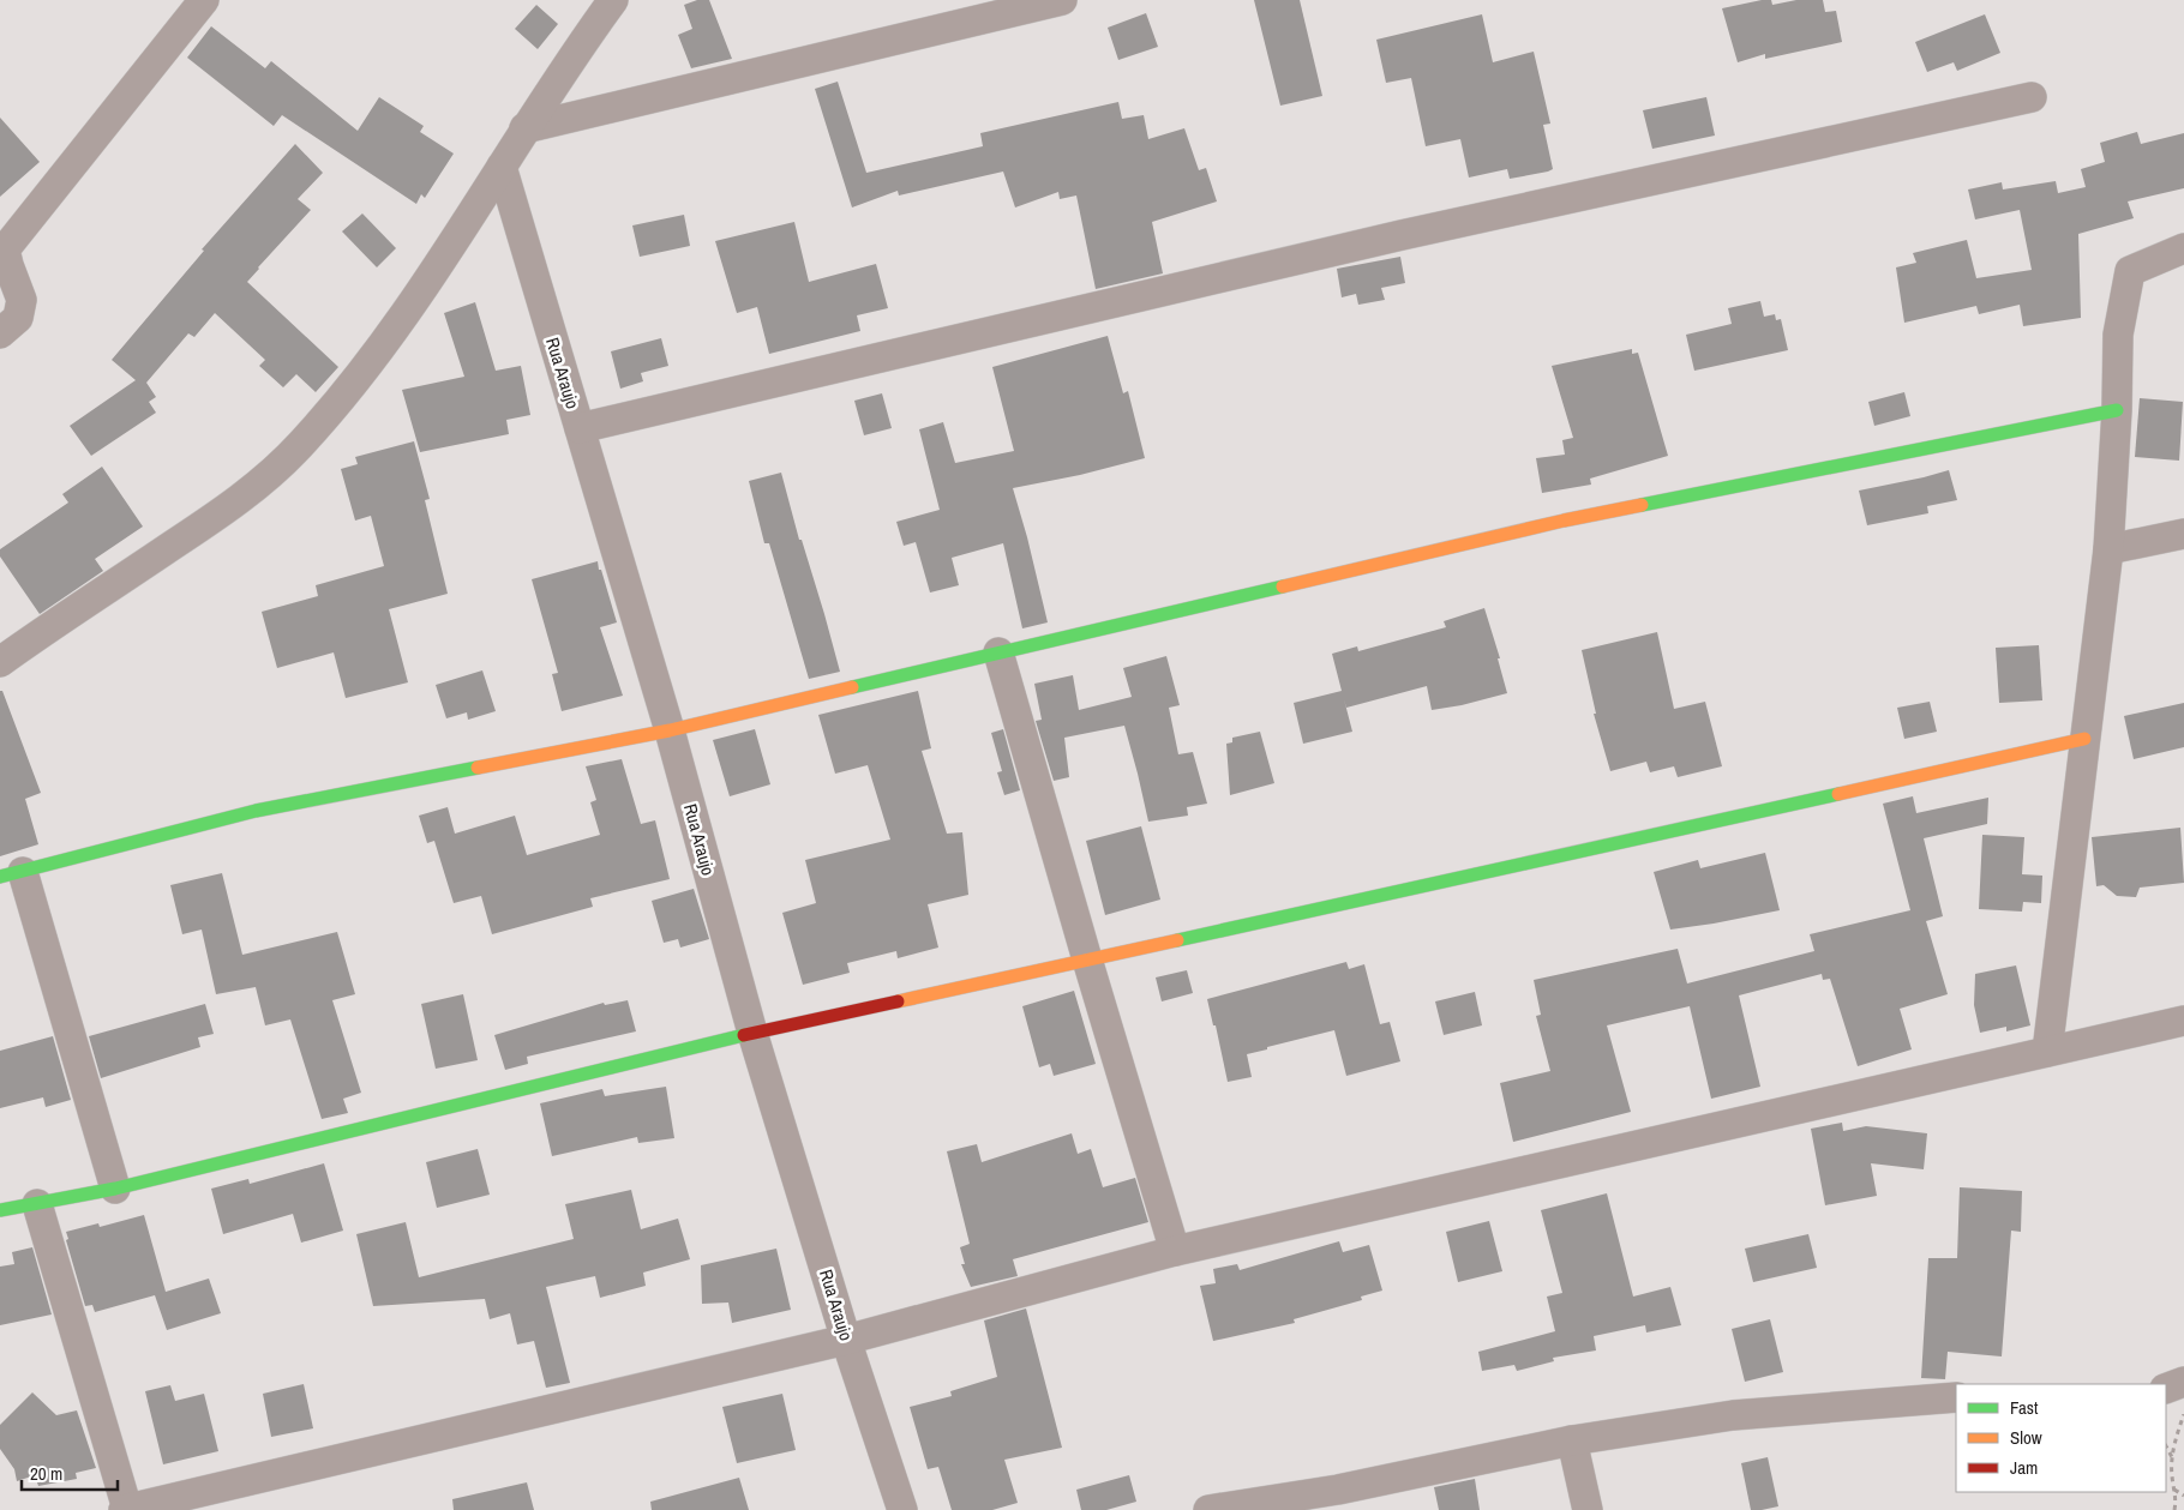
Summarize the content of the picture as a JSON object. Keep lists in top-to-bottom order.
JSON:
{
  "streets": {
    "street": ["Rua Araujo"]
  },
  "legend": ["Fast", "Slow", "Jam"],
  "scale_bar": "20 m"
}
